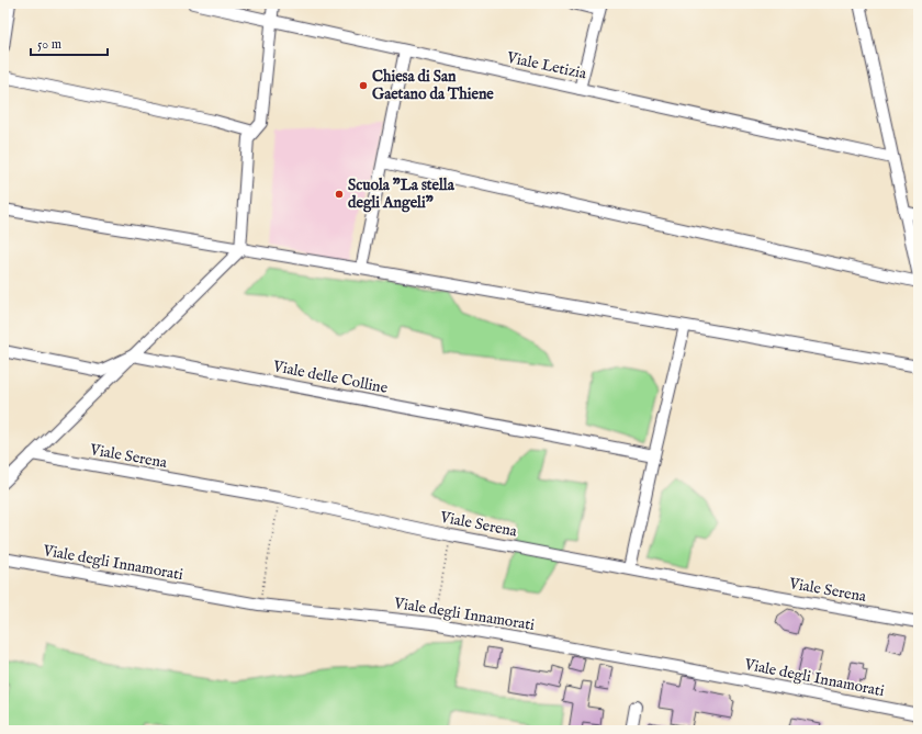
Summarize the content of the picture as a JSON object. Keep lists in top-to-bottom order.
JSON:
{
  "streets": {
    "street": [
      "Viale Letizia",
      "Viale delle Colline",
      "Viale Serena",
      "Viale degli Innamorati"
    ]
  },
  "places": ["Chiesa di San Gaetano da Thiene", "Scuola \"La stella degli Angeli\""],
  "scale_bar": "50 m"
}
